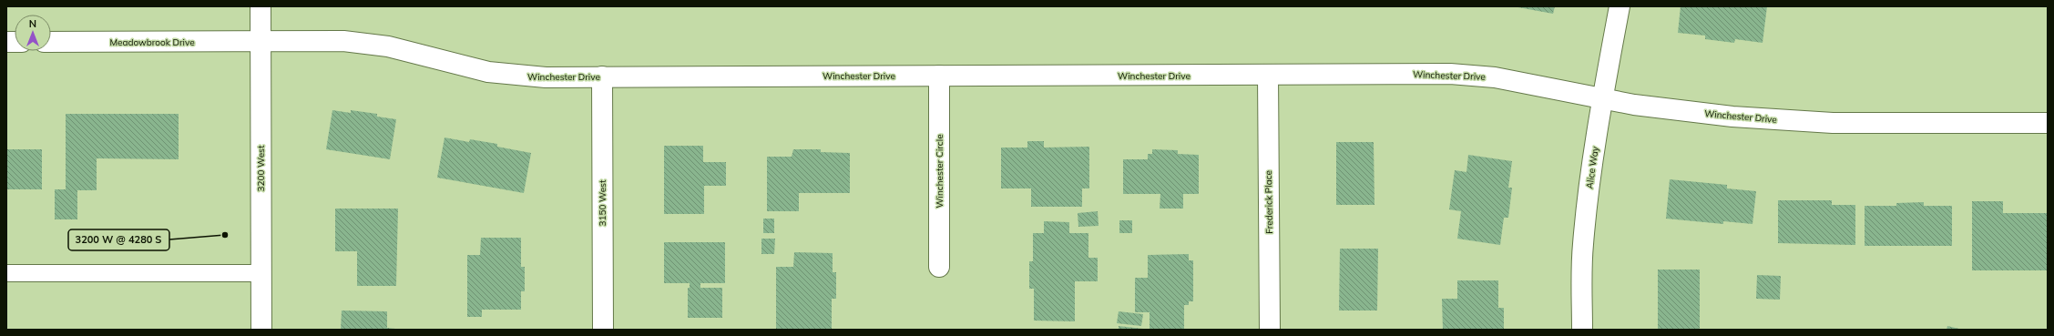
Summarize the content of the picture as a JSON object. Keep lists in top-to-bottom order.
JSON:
{
  "streets": {
    "street": [
      "Meadowbrook Drive",
      "Winchester Drive",
      "Alice Way",
      "3200 West",
      "Winchester Circle",
      "Frederick Place",
      "3150 West"
    ]
  },
  "crossings": [
    ["Meadowbrook Drive", "Winchester Drive"],
    ["Meadowbrook Drive", "3200 West"],
    ["Winchester Drive", "Alice Way"],
    ["Winchester Drive", "3200 West"],
    ["Winchester Drive", "Winchester Circle"],
    ["Winchester Drive", "Frederick Place"],
    ["Winchester Drive", "3150 West"]
  ],
  "places": ["3200 W @ 4280 S"],
  "north": "top"
}
